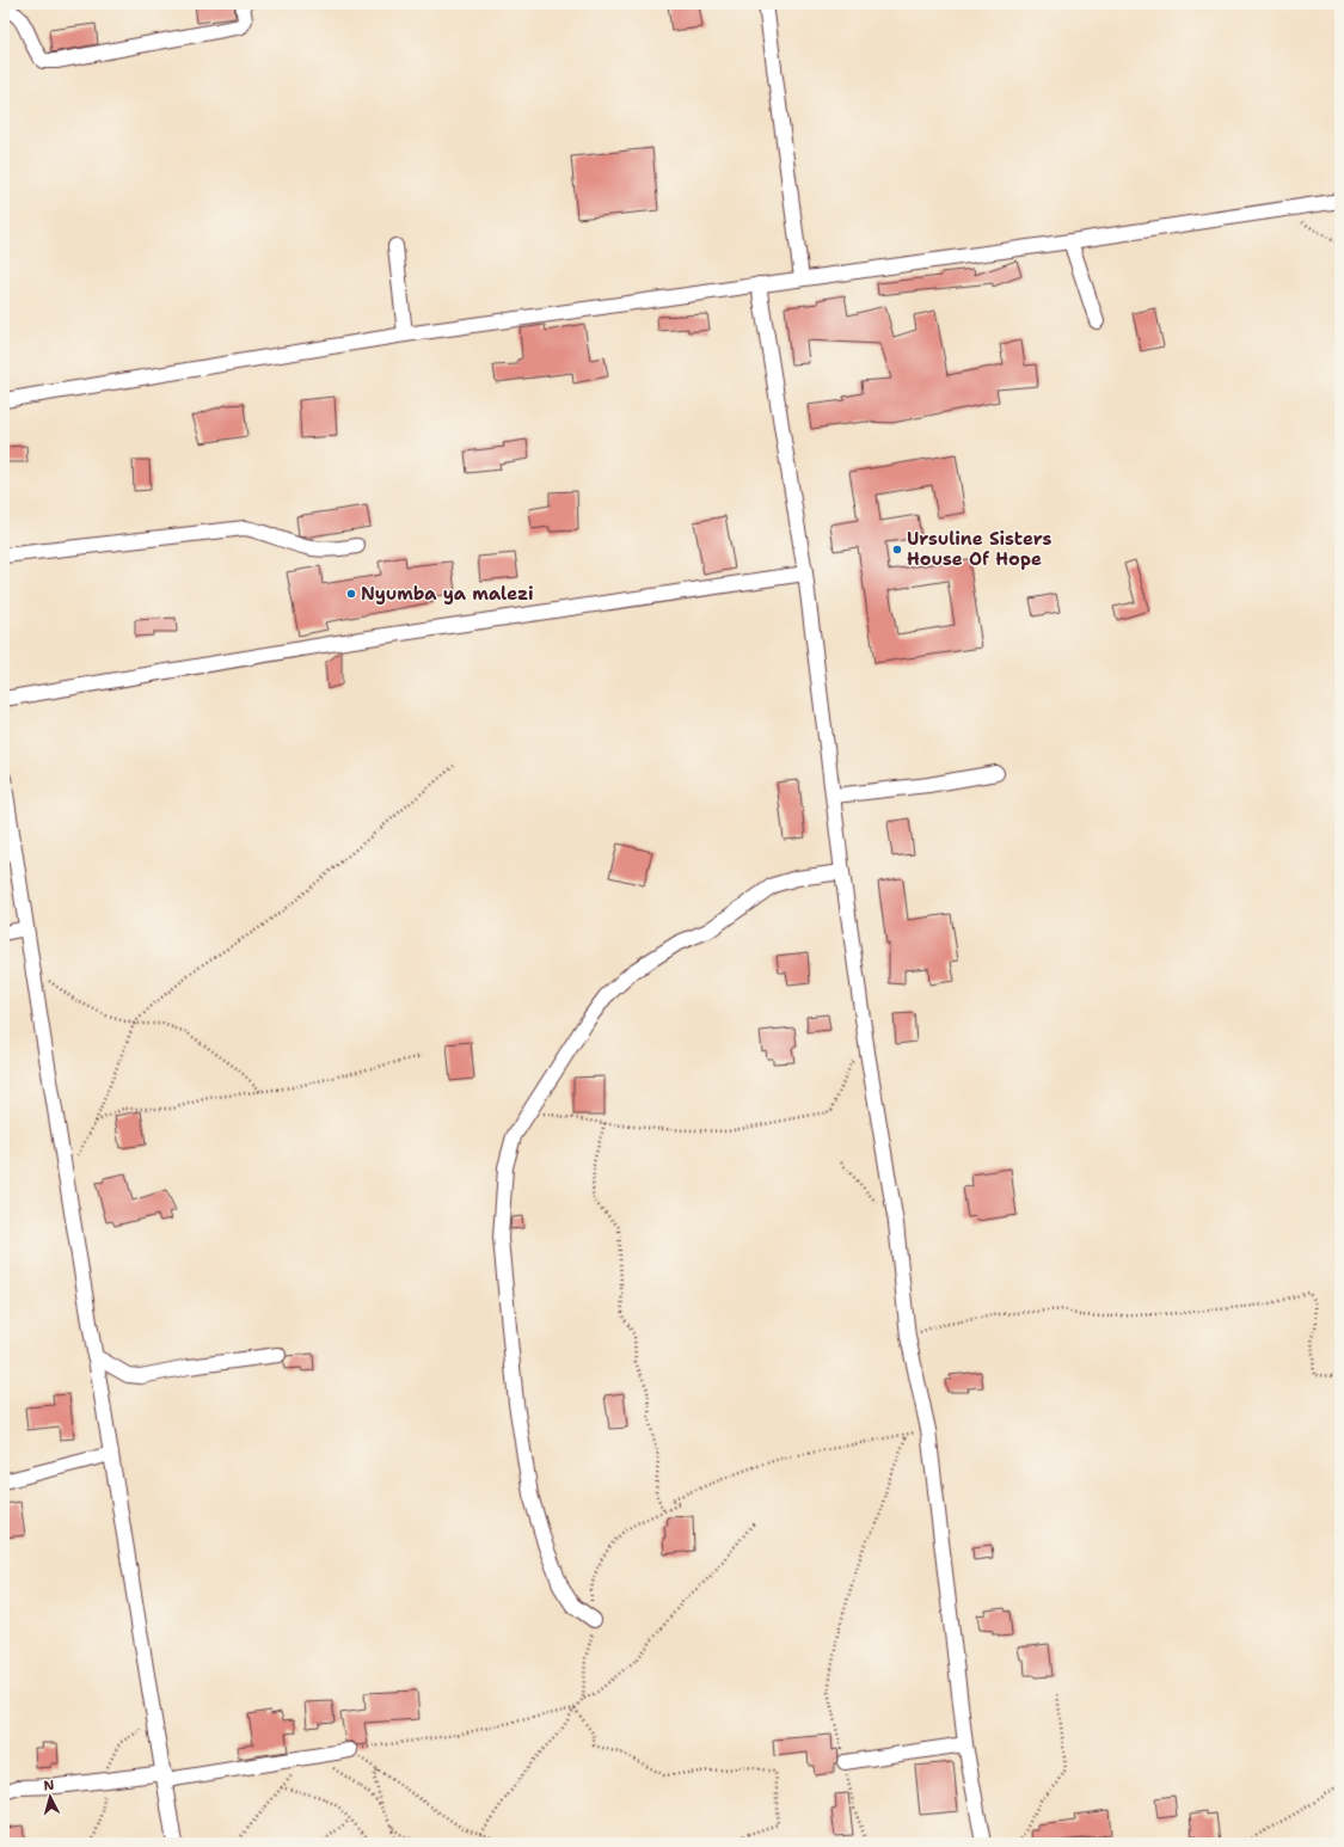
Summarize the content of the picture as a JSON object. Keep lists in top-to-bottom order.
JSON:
{
  "places": ["Ursuline Sisters House Of Hope", "Nyumba ya malezi"],
  "north": "top"
}
